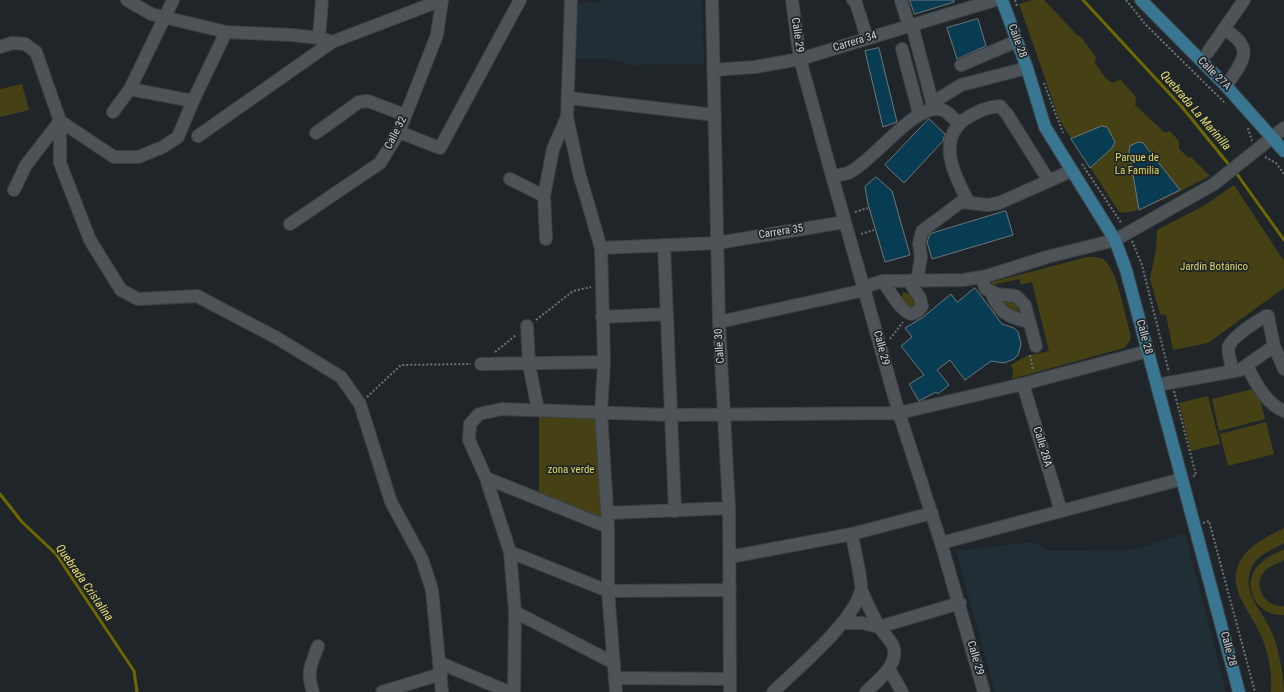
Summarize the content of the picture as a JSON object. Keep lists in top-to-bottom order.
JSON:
{
  "streets": {
    "main road": ["Calle 28", "Calle 27A"],
    "street": [
      "Calle 29",
      "Carrera 34",
      "Calle 32",
      "Carrera 35",
      "Calle 30",
      "Calle 28A"
    ]
  },
  "crossings": [
    ["Calle 29", "Carrera 34"],
    ["Calle 29", "Carrera 35"],
    ["Carrera 34", "Calle 30"],
    ["Carrera 35", "Calle 30"]
  ],
  "water": ["Quebrada La Marinilla", "Quebrada Cristalina"],
  "parks": ["Parque de La Familia", "Jardín Botánico", "zona verde"]
}
